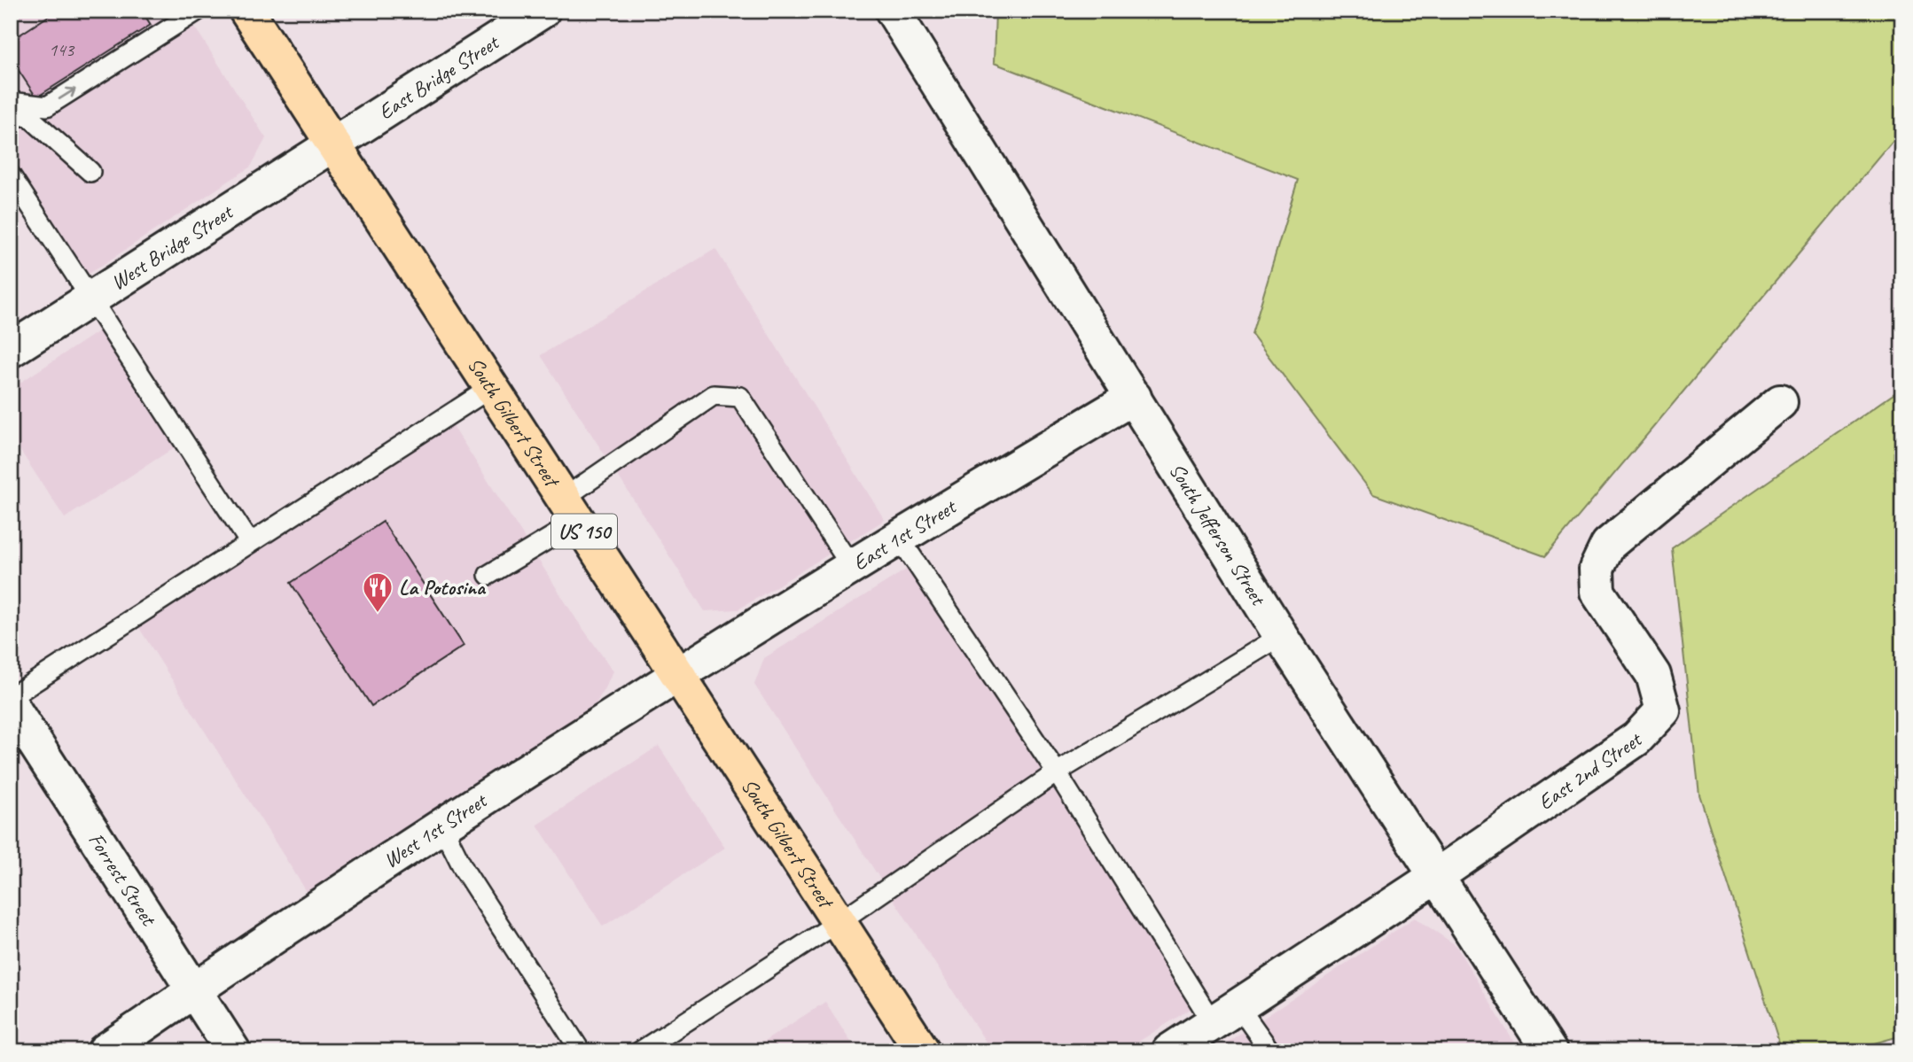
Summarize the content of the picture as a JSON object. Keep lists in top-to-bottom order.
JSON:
{
  "streets": {
    "main road": ["South Gilbert Street", "US 150"],
    "street": [
      "East Bridge Street",
      "West Bridge Street",
      "East 1st Street",
      "South Jefferson Street",
      "East 2nd Street",
      "West 1st Street",
      "Forrest Street"
    ]
  },
  "crossings": [
    ["East Bridge Street", "West Bridge Street"],
    ["East Bridge Street", "South Gilbert Street"],
    ["West Bridge Street", "South Gilbert Street"],
    ["South Gilbert Street", "East 1st Street"],
    ["South Gilbert Street", "West 1st Street"],
    ["East 1st Street", "South Jefferson Street"],
    ["East 1st Street", "West 1st Street"],
    ["South Jefferson Street", "East 2nd Street"],
    ["West 1st Street", "Forrest Street"]
  ],
  "places": {
    "restaurant": ["La Potosina"]
  },
  "house_numbers": ["143"]
}
